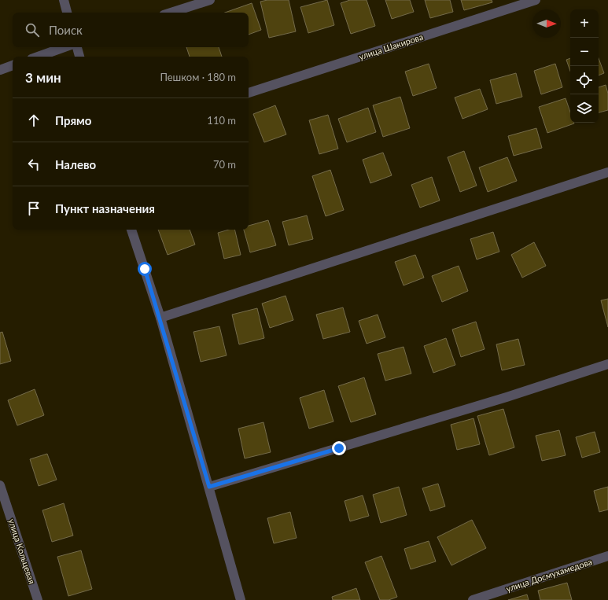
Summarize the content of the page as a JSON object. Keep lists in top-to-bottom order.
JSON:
{
  "streets": {
    "street": ["улица Шакирова", "улица Кольцевая", "улица Досмухамедова"]
  },
  "north": "right",
  "page": {
    "map_buttons": ["+", "−"],
    "search": "Поиск",
    "heading": ["3 мин", "Пешком · 180 m"],
    "list": [
      ["Прямо", "110 m"],
      ["Налево", "70 m"],
      "Пункт назначения"
    ]
  }
}
